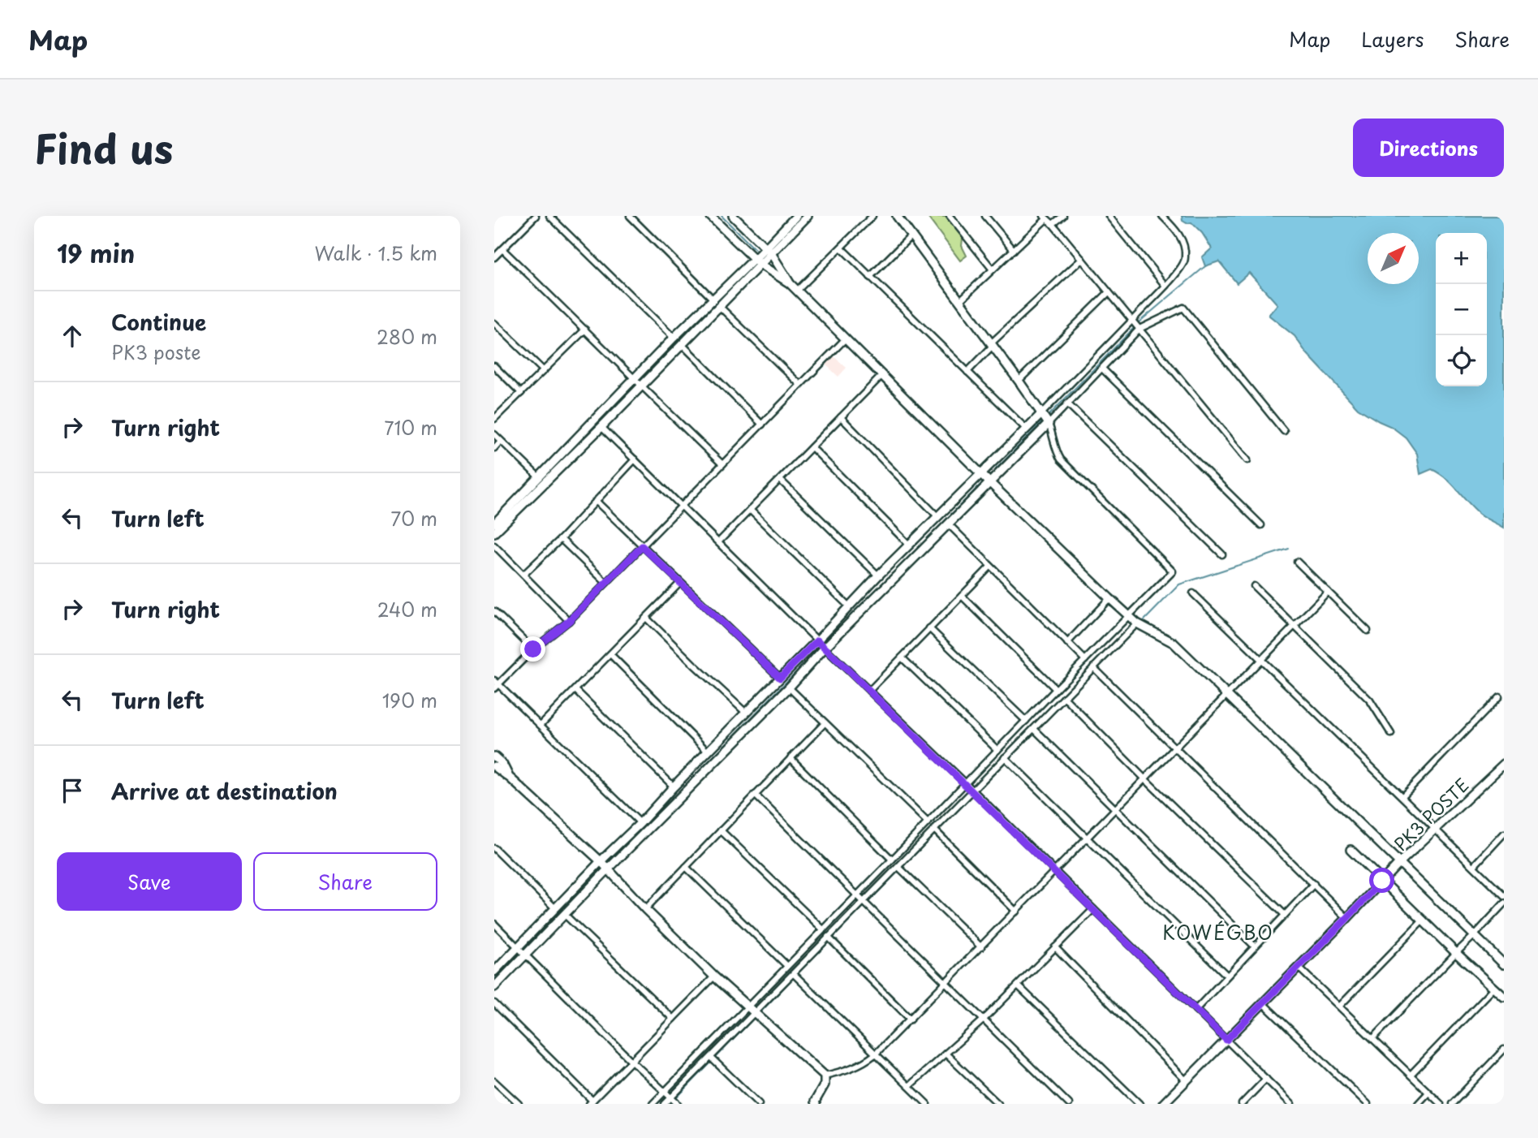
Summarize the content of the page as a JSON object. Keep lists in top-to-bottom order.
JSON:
{
  "streets": {
    "street": ["PK3 POSTE"]
  },
  "districts": ["KOWÉGBO"],
  "north": "top right",
  "page": {
    "header": "Map",
    "nav": ["Map", "Layers", "Share"],
    "title": "Find us",
    "buttons": [
      "Directions",
      ["Save", "Share"]
    ],
    "heading": ["19 min", "Walk · 1.5 km"],
    "map_buttons": ["+", "−"],
    "list": [
      ["Continue", "PK3 poste", "280 m"],
      ["Turn right", "710 m"],
      ["Turn left", "70 m"],
      ["Turn right", "240 m"],
      ["Turn left", "190 m"],
      "Arrive at destination"
    ]
  }
}
